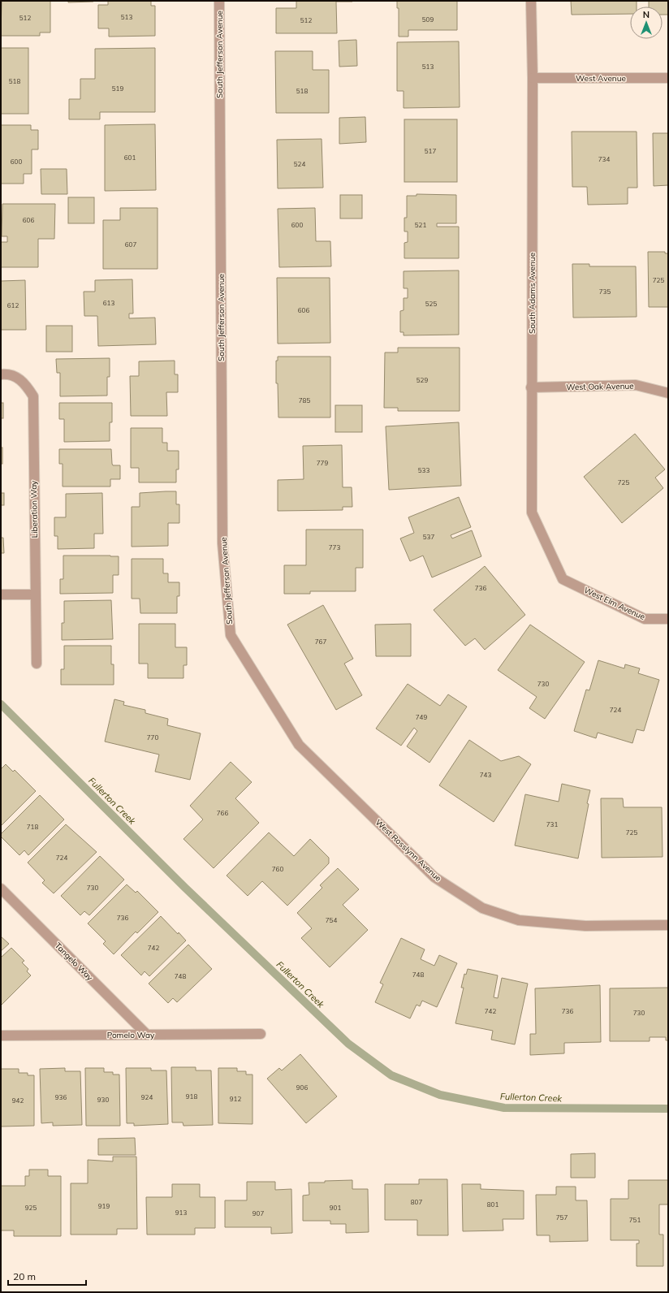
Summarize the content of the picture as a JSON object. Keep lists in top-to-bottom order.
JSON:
{
  "streets": {
    "street": [
      "South Jefferson Avenue",
      "West Avenue",
      "South Adams Avenue",
      "West Oak Avenue",
      "Liberation Way",
      "West Elm Avenue",
      "West Rosslynn Avenue",
      "Tangelo Way",
      "Pomelo Way"
    ]
  },
  "crossings": [
    ["South Jefferson Avenue", "West Rosslynn Avenue"],
    ["West Avenue", "South Adams Avenue"],
    ["South Adams Avenue", "West Oak Avenue"],
    ["South Adams Avenue", "West Elm Avenue"],
    ["Tangelo Way", "Pomelo Way"]
  ],
  "water": ["Fullerton Creek"],
  "house_numbers": [
    "513",
    "512",
    "509",
    "512",
    "513",
    "518",
    "519",
    "518",
    "517",
    "601",
    "734",
    "600",
    "524",
    "606",
    "600",
    "521",
    "607",
    "725",
    "735",
    "613",
    "525",
    "612",
    "606",
    "529",
    "785",
    "779",
    "533",
    "725",
    "537",
    "773",
    "736",
    "767",
    "730",
    "724",
    "749",
    "770",
    "743",
    "766",
    "731",
    "718",
    "725",
    "724",
    "760",
    "730",
    "736",
    "754",
    "742",
    "748",
    "748",
    "742",
    "736",
    "730",
    "906",
    "918",
    "936",
    "924",
    "912",
    "930",
    "942",
    "807",
    "801",
    "919",
    "925",
    "901",
    "913",
    "907",
    "757",
    "751"
  ],
  "scale_bar": "20 m",
  "north": "top"
}
